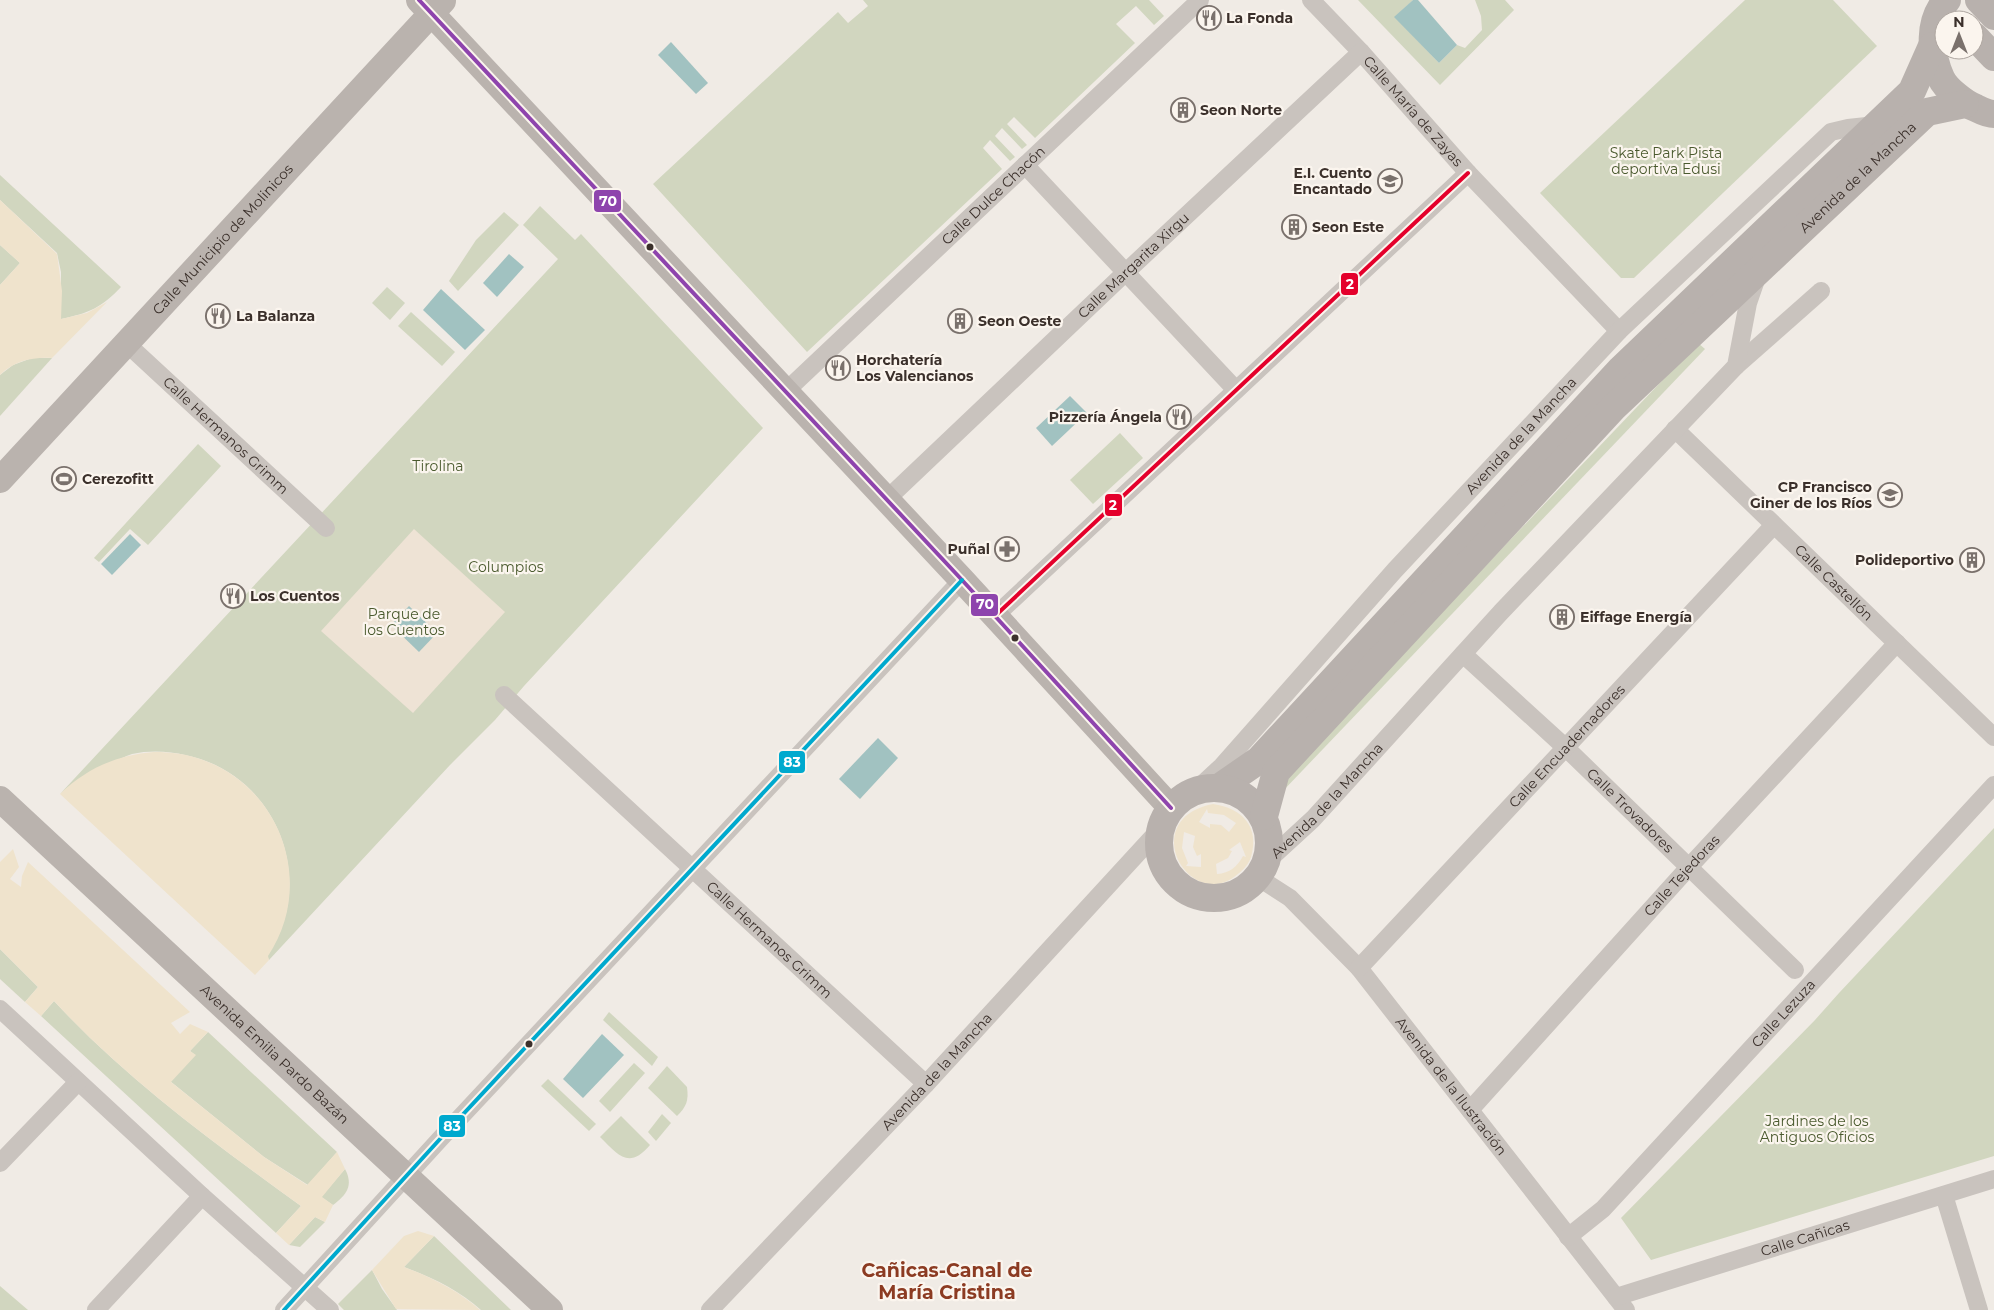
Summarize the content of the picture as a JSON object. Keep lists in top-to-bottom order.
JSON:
{
  "streets": {
    "main road": ["Avenida de la Mancha"],
    "street": [
      "Calle María de Zayas",
      "Calle Dulce Chacón",
      "Calle Municipio de Molinicos",
      "Calle Margarita Xirgu",
      "Calle Hermanos Grimm",
      "Calle Castellón",
      "Calle Encuadernadores",
      "Calle Trovadores",
      "Calle Tejedoras",
      "Calle Lezuza",
      "Avenida Emilia Pardo Bazán",
      "Avenida de la Ilustración",
      "Calle Cañicas"
    ]
  },
  "crossings": [
    ["Calle María de Zayas", "Avenida de la Mancha"],
    ["Calle María de Zayas", "Calle Margarita Xirgu"],
    ["Avenida de la Mancha", "Calle Hermanos Grimm"],
    ["Avenida de la Mancha", "Calle Castellón"],
    ["Avenida de la Mancha", "Calle Trovadores"],
    ["Avenida de la Mancha", "Avenida de la Ilustración"],
    ["Calle Municipio de Molinicos", "Calle Hermanos Grimm"],
    ["Calle Castellón", "Calle Encuadernadores"],
    ["Calle Castellón", "Calle Tejedoras"],
    ["Calle Encuadernadores", "Calle Trovadores"],
    ["Calle Encuadernadores", "Avenida de la Ilustración"],
    ["Calle Trovadores", "Calle Tejedoras"],
    ["Calle Tejedoras", "Avenida de la Ilustración"],
    ["Calle Lezuza", "Avenida de la Ilustración"],
    ["Avenida de la Ilustración", "Calle Cañicas"]
  ],
  "districts": ["Cañicas-Canal de María Cristina"],
  "parks": [
    "Skate Park Pista deportiva Edusi",
    "Tirolina",
    "Columpios",
    "Parque de los Cuentos",
    "Jardines de los Antiguos Oficios"
  ],
  "places": {
    "restaurant": [
      "La Fonda",
      "La Balanza",
      "Horchatería Los Valencianos",
      "Pizzería Ángela",
      "Los Cuentos"
    ],
    "building": [
      "Seon Norte",
      "Seon Este",
      "Seon Oeste",
      "Polideportivo",
      "Eiffage Energía"
    ],
    "school or university": ["E.I. Cuento Encantado", "CP Francisco Giner de los Ríos"],
    "sports": ["Cerezofitt"],
    "pharmacy": ["Puñal"]
  },
  "lines": ["transit line 70", "transit line 2", "transit line 83"],
  "north": "top"
}
